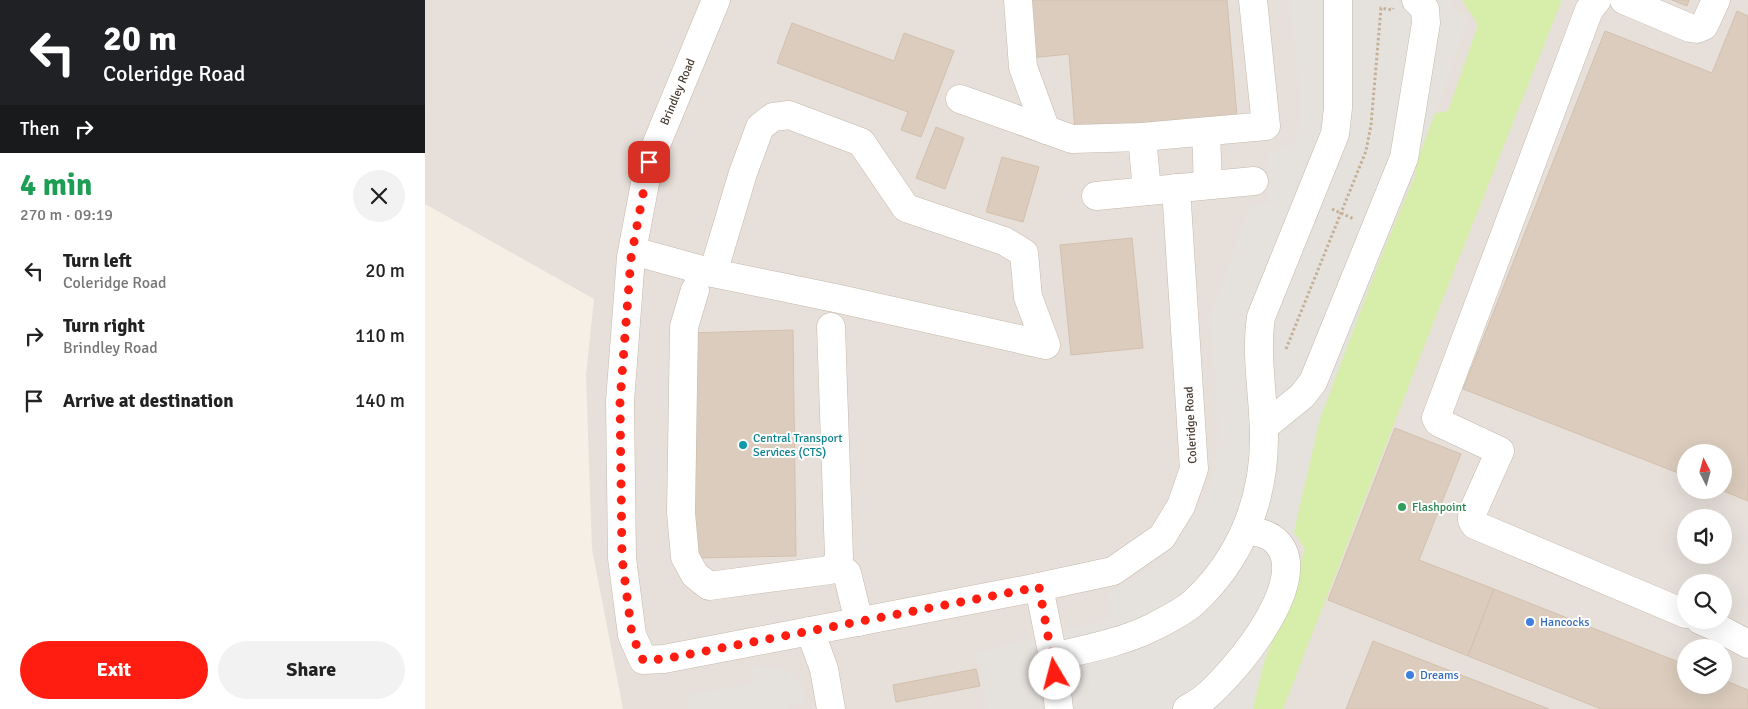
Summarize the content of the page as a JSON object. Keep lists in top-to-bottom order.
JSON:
{
  "streets": {
    "street": ["Brindley Road", "Coleridge Road"]
  },
  "crossings": [
    ["Brindley Road", "Coleridge Road"]
  ],
  "places": [
    "Central Transport Services (CTS)",
    "Flashpoint",
    "Hancocks",
    "Dreams"
  ],
  "north": "top",
  "page": {
    "turn": ["20 m", "Coleridge Road"],
    "then": "Then",
    "heading": ["4 min", "270 m · 09:19"],
    "list": [
      {
        "name": "Turn left",
        "note": "Coleridge Road",
        "value": "20 m"
      },
      {
        "name": "Turn right",
        "note": "Brindley Road",
        "value": "110 m"
      },
      {
        "name": "Arrive at destination",
        "value": "140 m"
      }
    ],
    "buttons": ["Exit", "Share"]
  }
}
